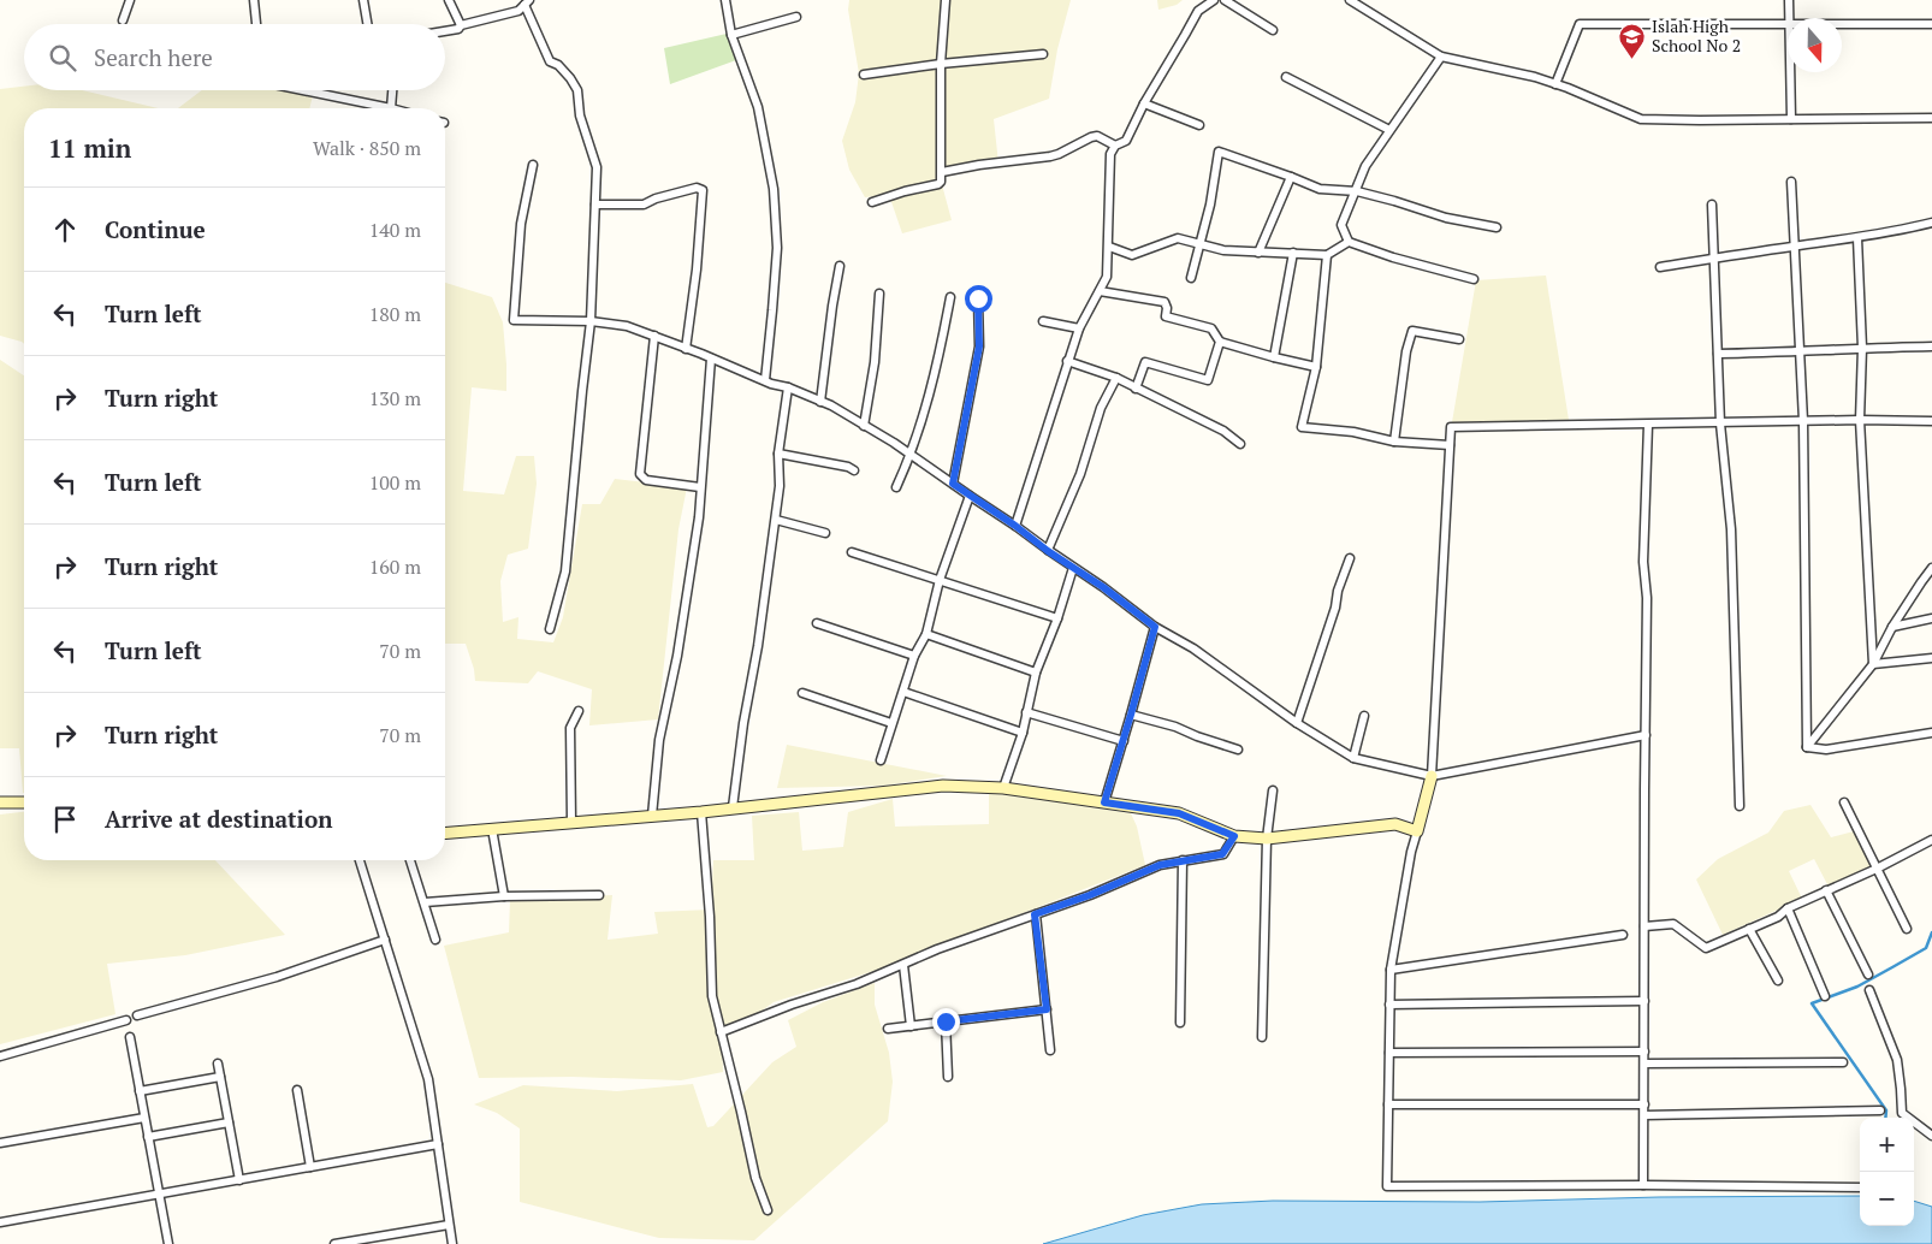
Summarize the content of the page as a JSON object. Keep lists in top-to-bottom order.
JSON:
{
  "places": {
    "school or university": ["Islah High School No 2"]
  },
  "north": "bottom",
  "page": {
    "search": "Search here",
    "heading": ["11 min", "Walk · 850 m"],
    "list": [
      ["Continue", "140 m"],
      ["Turn left", "180 m"],
      ["Turn right", "130 m"],
      ["Turn left", "100 m"],
      ["Turn right", "160 m"],
      ["Turn left", "70 m"],
      ["Turn right", "70 m"],
      "Arrive at destination"
    ],
    "map_buttons": ["+", "−"]
  }
}
